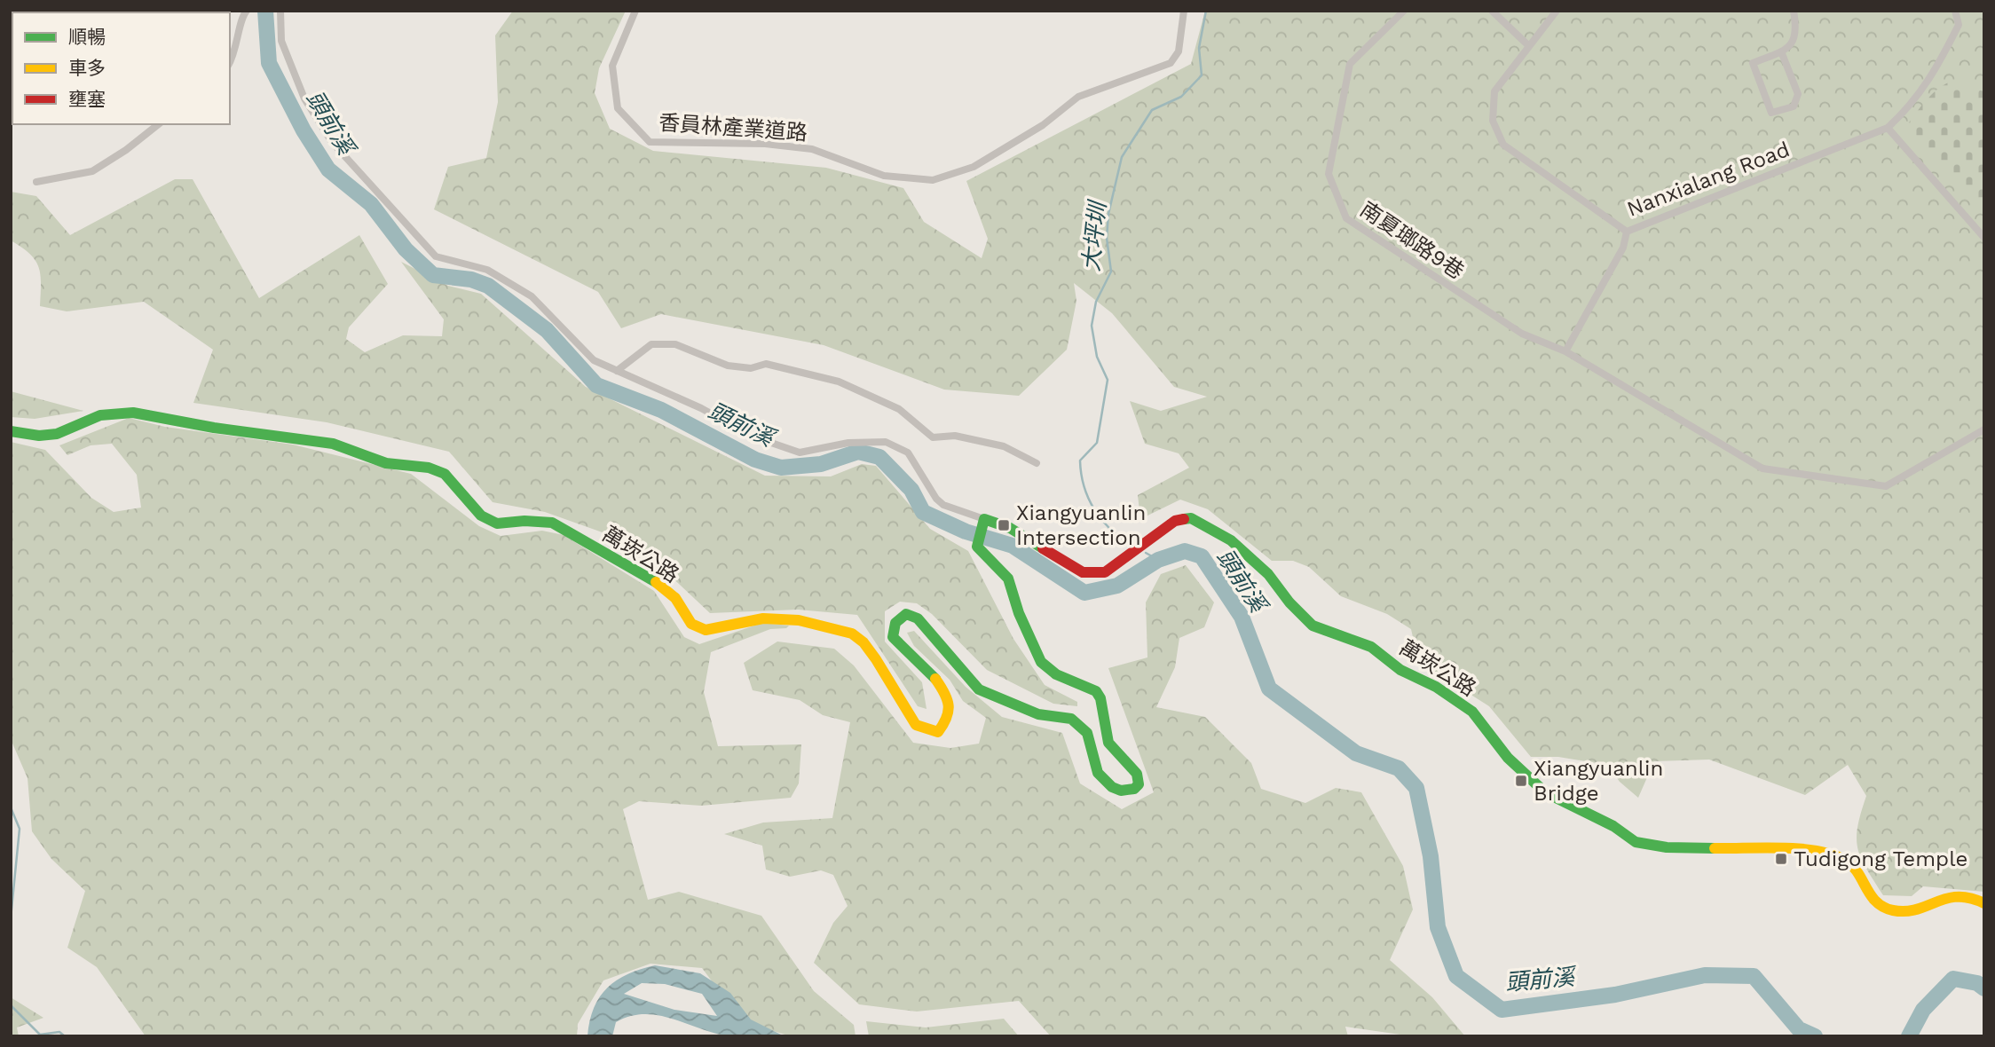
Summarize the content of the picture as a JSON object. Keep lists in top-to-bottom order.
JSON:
{
  "streets": {
    "street": [
      "香員林產業道路",
      "Nanxialang Road",
      "南夏瑯路9巷",
      "萬崁公路"
    ]
  },
  "water": ["頭前溪", "大坪圳"],
  "places": {
    "transit": ["Xiangyuanlin Intersection", "Xiangyuanlin Bridge", "Tudigong Temple"]
  },
  "legend": ["順暢", "車多", "壅塞"]
}
